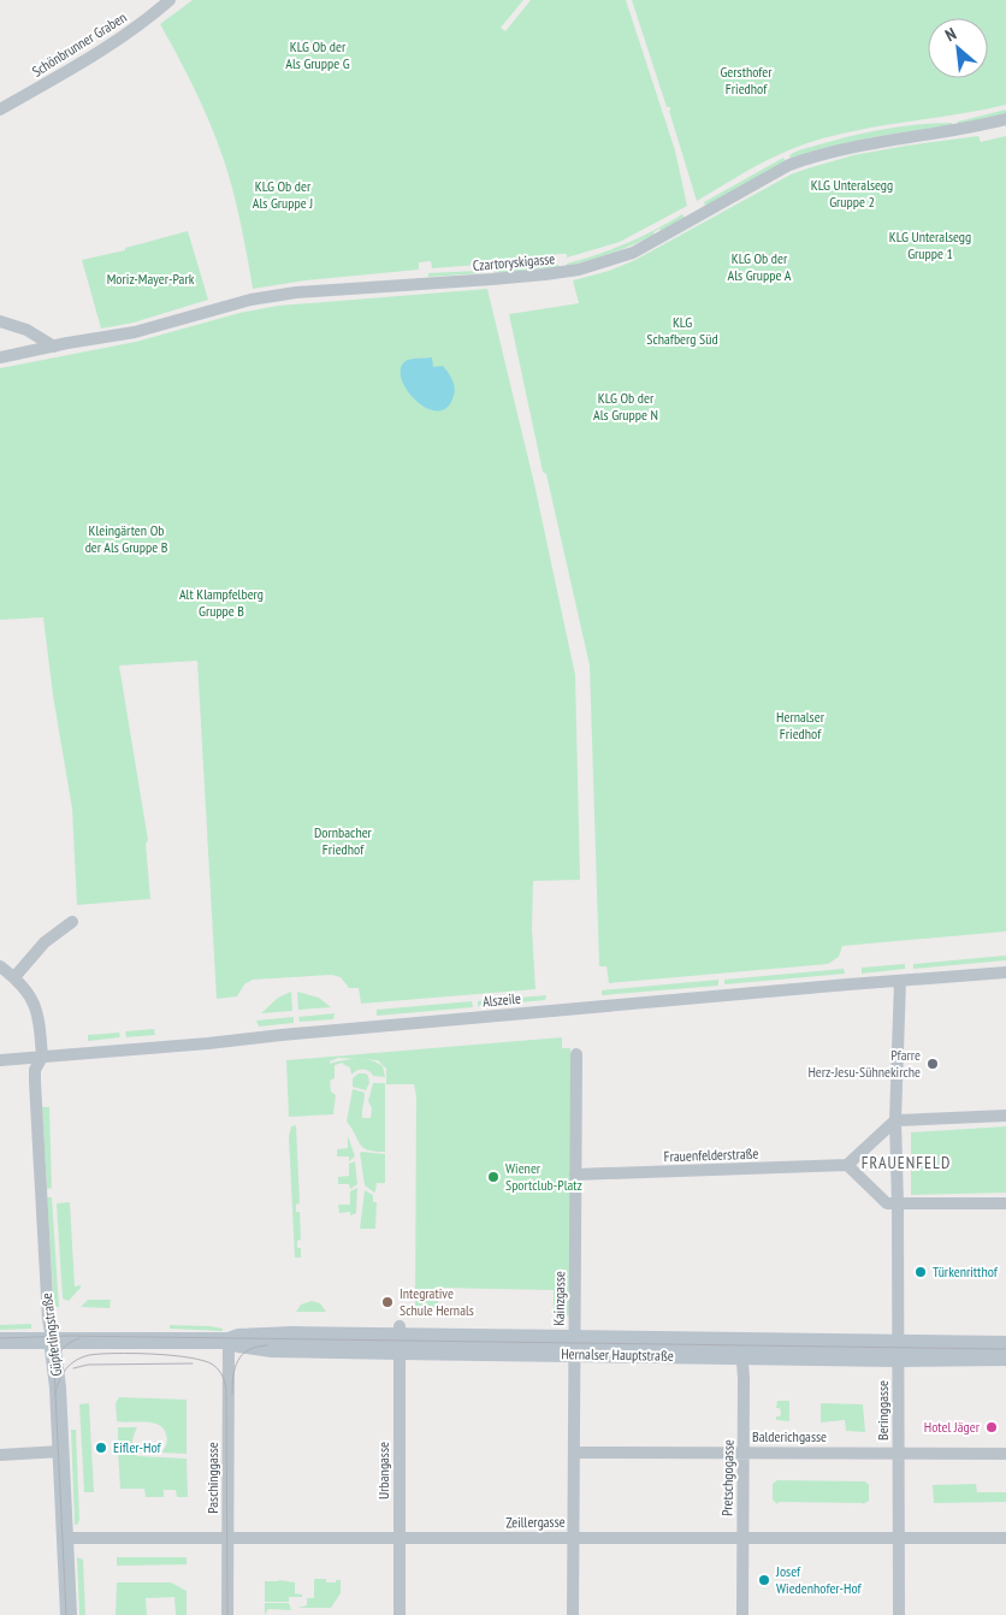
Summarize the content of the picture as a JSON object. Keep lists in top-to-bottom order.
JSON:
{
  "streets": {
    "main road": ["Güpferlingstraße", "Hernalser Hauptstraße"],
    "street": [
      "Schönbrunner Graben",
      "Czartoryskigasse",
      "Alszeile",
      "Frauenfelderstraße",
      "Kainzgasse",
      "Beringgasse",
      "Balderichgasse",
      "Urbangasse",
      "Paschinggasse",
      "Pretschgogasse",
      "Zeillergasse"
    ]
  },
  "crossings": [
    ["Alszeile", "Güpferlingstraße"],
    ["Alszeile", "Beringgasse"],
    ["Frauenfelderstraße", "Kainzgasse"],
    ["Kainzgasse", "Hernalser Hauptstraße"],
    ["Kainzgasse", "Balderichgasse"],
    ["Kainzgasse", "Zeillergasse"],
    ["Güpferlingstraße", "Hernalser Hauptstraße"],
    ["Güpferlingstraße", "Zeillergasse"],
    ["Hernalser Hauptstraße", "Beringgasse"],
    ["Hernalser Hauptstraße", "Urbangasse"],
    ["Hernalser Hauptstraße", "Paschinggasse"],
    ["Hernalser Hauptstraße", "Pretschgogasse"],
    ["Beringgasse", "Balderichgasse"],
    ["Beringgasse", "Zeillergasse"],
    ["Balderichgasse", "Pretschgogasse"],
    ["Urbangasse", "Zeillergasse"],
    ["Paschinggasse", "Zeillergasse"],
    ["Pretschgogasse", "Zeillergasse"]
  ],
  "districts": ["FRAUENFELD"],
  "parks": [
    "KLG Ob der Als Gruppe G",
    "Gersthofer Friedhof",
    "KLG Unteralsegg Gruppe 2",
    "KLG Ob der Als Gruppe J",
    "KLG Unteralsegg Gruppe 1",
    "KLG Ob der Als Gruppe A",
    "Moriz-Mayer-Park",
    "KLG Schafberg Süd",
    "KLG Ob der Als Gruppe N",
    "Kleingärten Ob der Als Gruppe B",
    "Alt Klampfelberg Gruppe B",
    "Hernalser Friedhof",
    "Dornbacher Friedhof"
  ],
  "places": [
    "Pfarre Herz-Jesu-Sühnekirche",
    "Wiener Sportclub-Platz",
    "Türkenritthof",
    "Integrative Schule Hernals",
    "Hotel Jäger",
    "Eifler-Hof",
    "Josef Wiedenhofer-Hof"
  ],
  "north": "top left"
}
